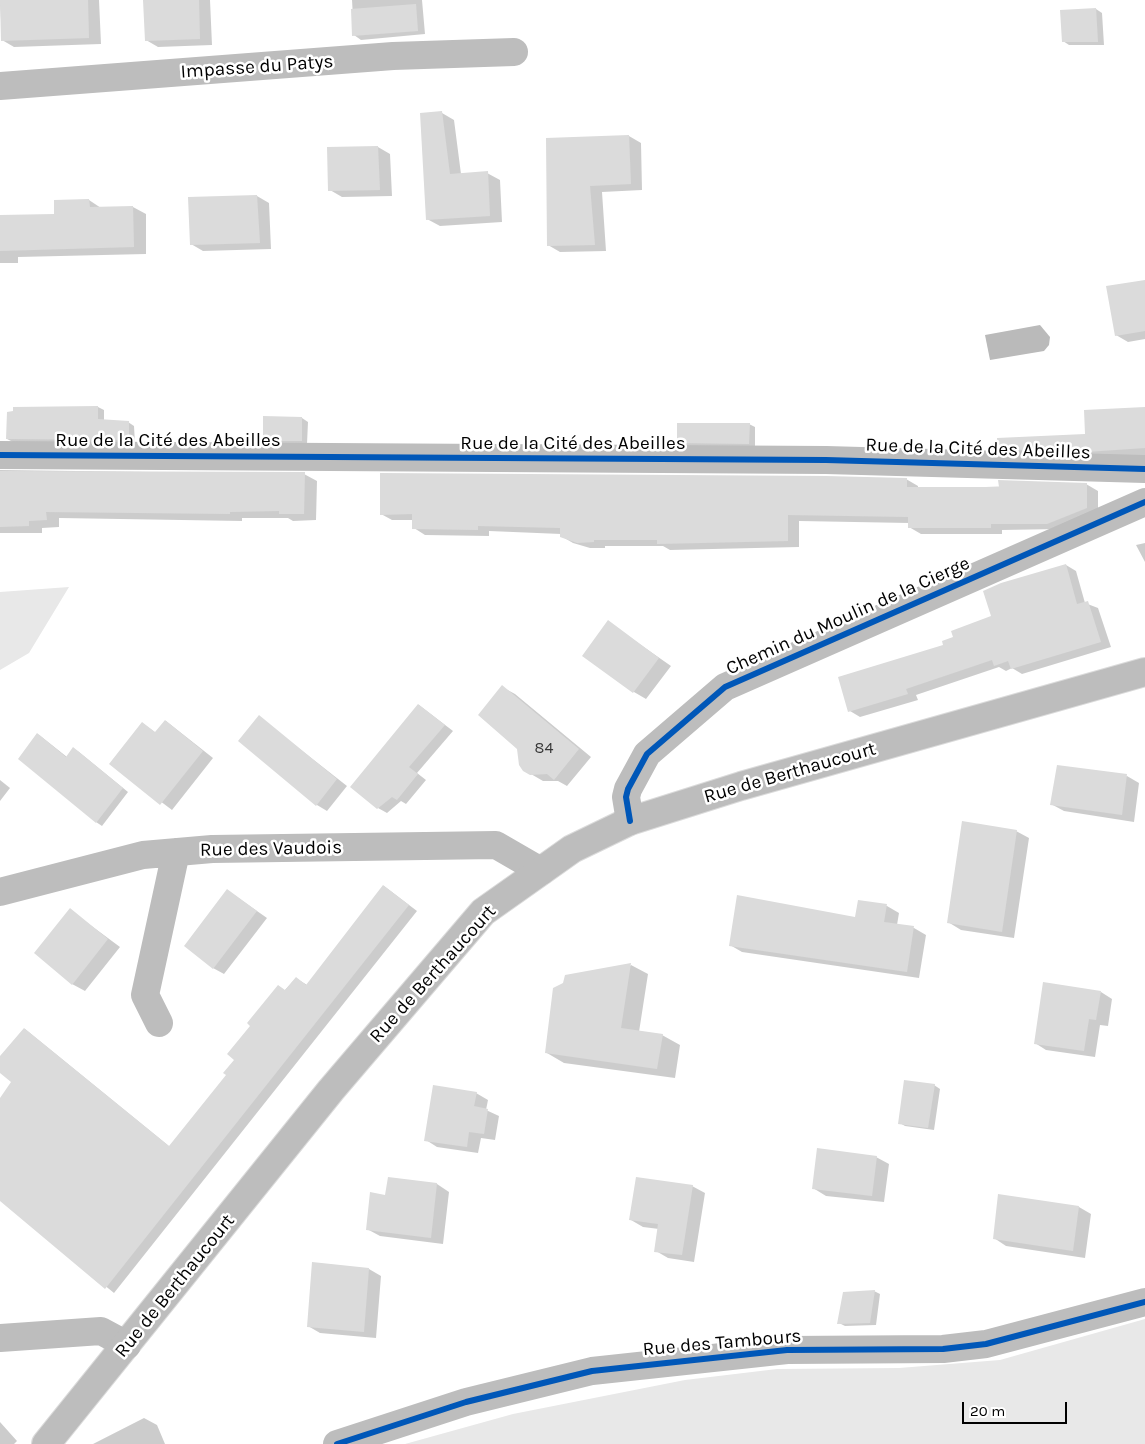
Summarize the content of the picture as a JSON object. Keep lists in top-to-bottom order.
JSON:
{
  "streets": {
    "street": [
      "Impasse du Patys",
      "Rue de la Cité des Abeilles",
      "Chemin du Moulin de la Cierge",
      "Rue de Berthaucourt",
      "Rue des Vaudois",
      "Rue des Tambours"
    ]
  },
  "crossings": [
    ["Chemin du Moulin de la Cierge", "Rue de Berthaucourt"],
    ["Rue de Berthaucourt", "Rue des Vaudois"]
  ],
  "house_numbers": ["84"],
  "scale_bar": "20 m"
}
